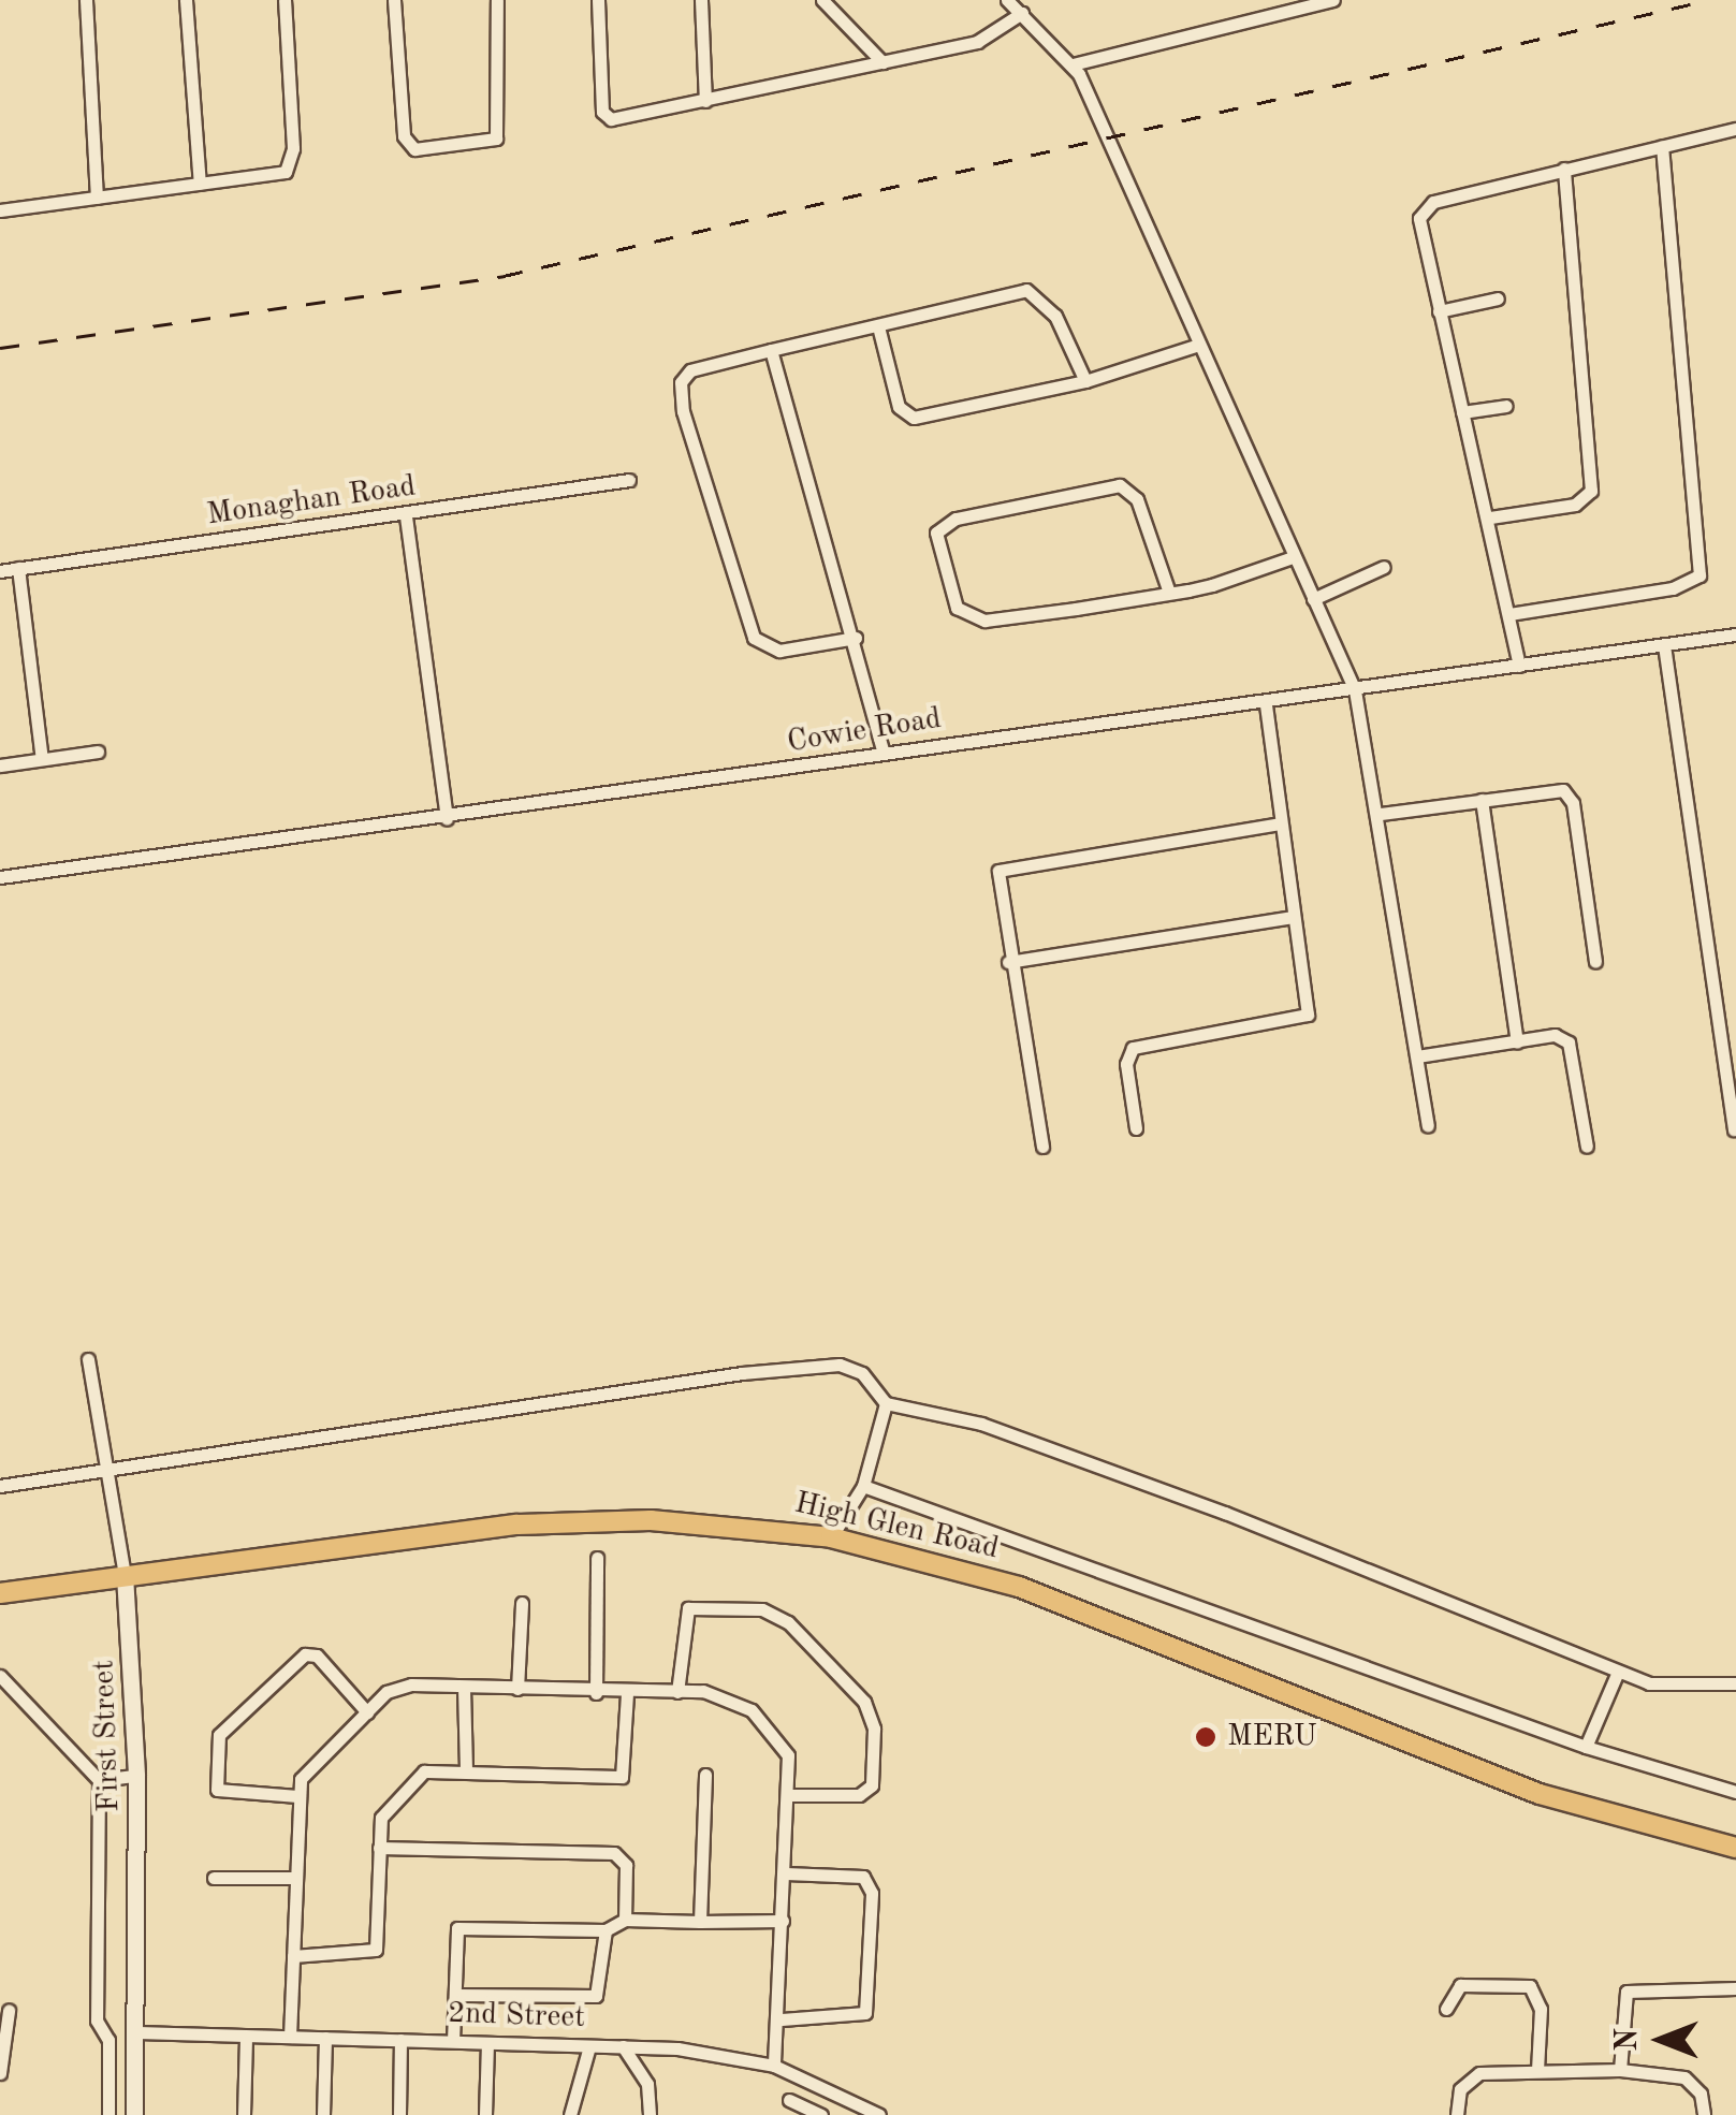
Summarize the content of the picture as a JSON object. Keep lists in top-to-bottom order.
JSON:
{
  "streets": {
    "main road": ["High Glen Road"],
    "street": [
      "Monaghan Road",
      "Cowie Road",
      "First Street",
      "2nd Street"
    ]
  },
  "crossings": [
    ["High Glen Road", "First Street"],
    ["First Street", "2nd Street"]
  ],
  "places": ["MERU"],
  "north": "left"
}
